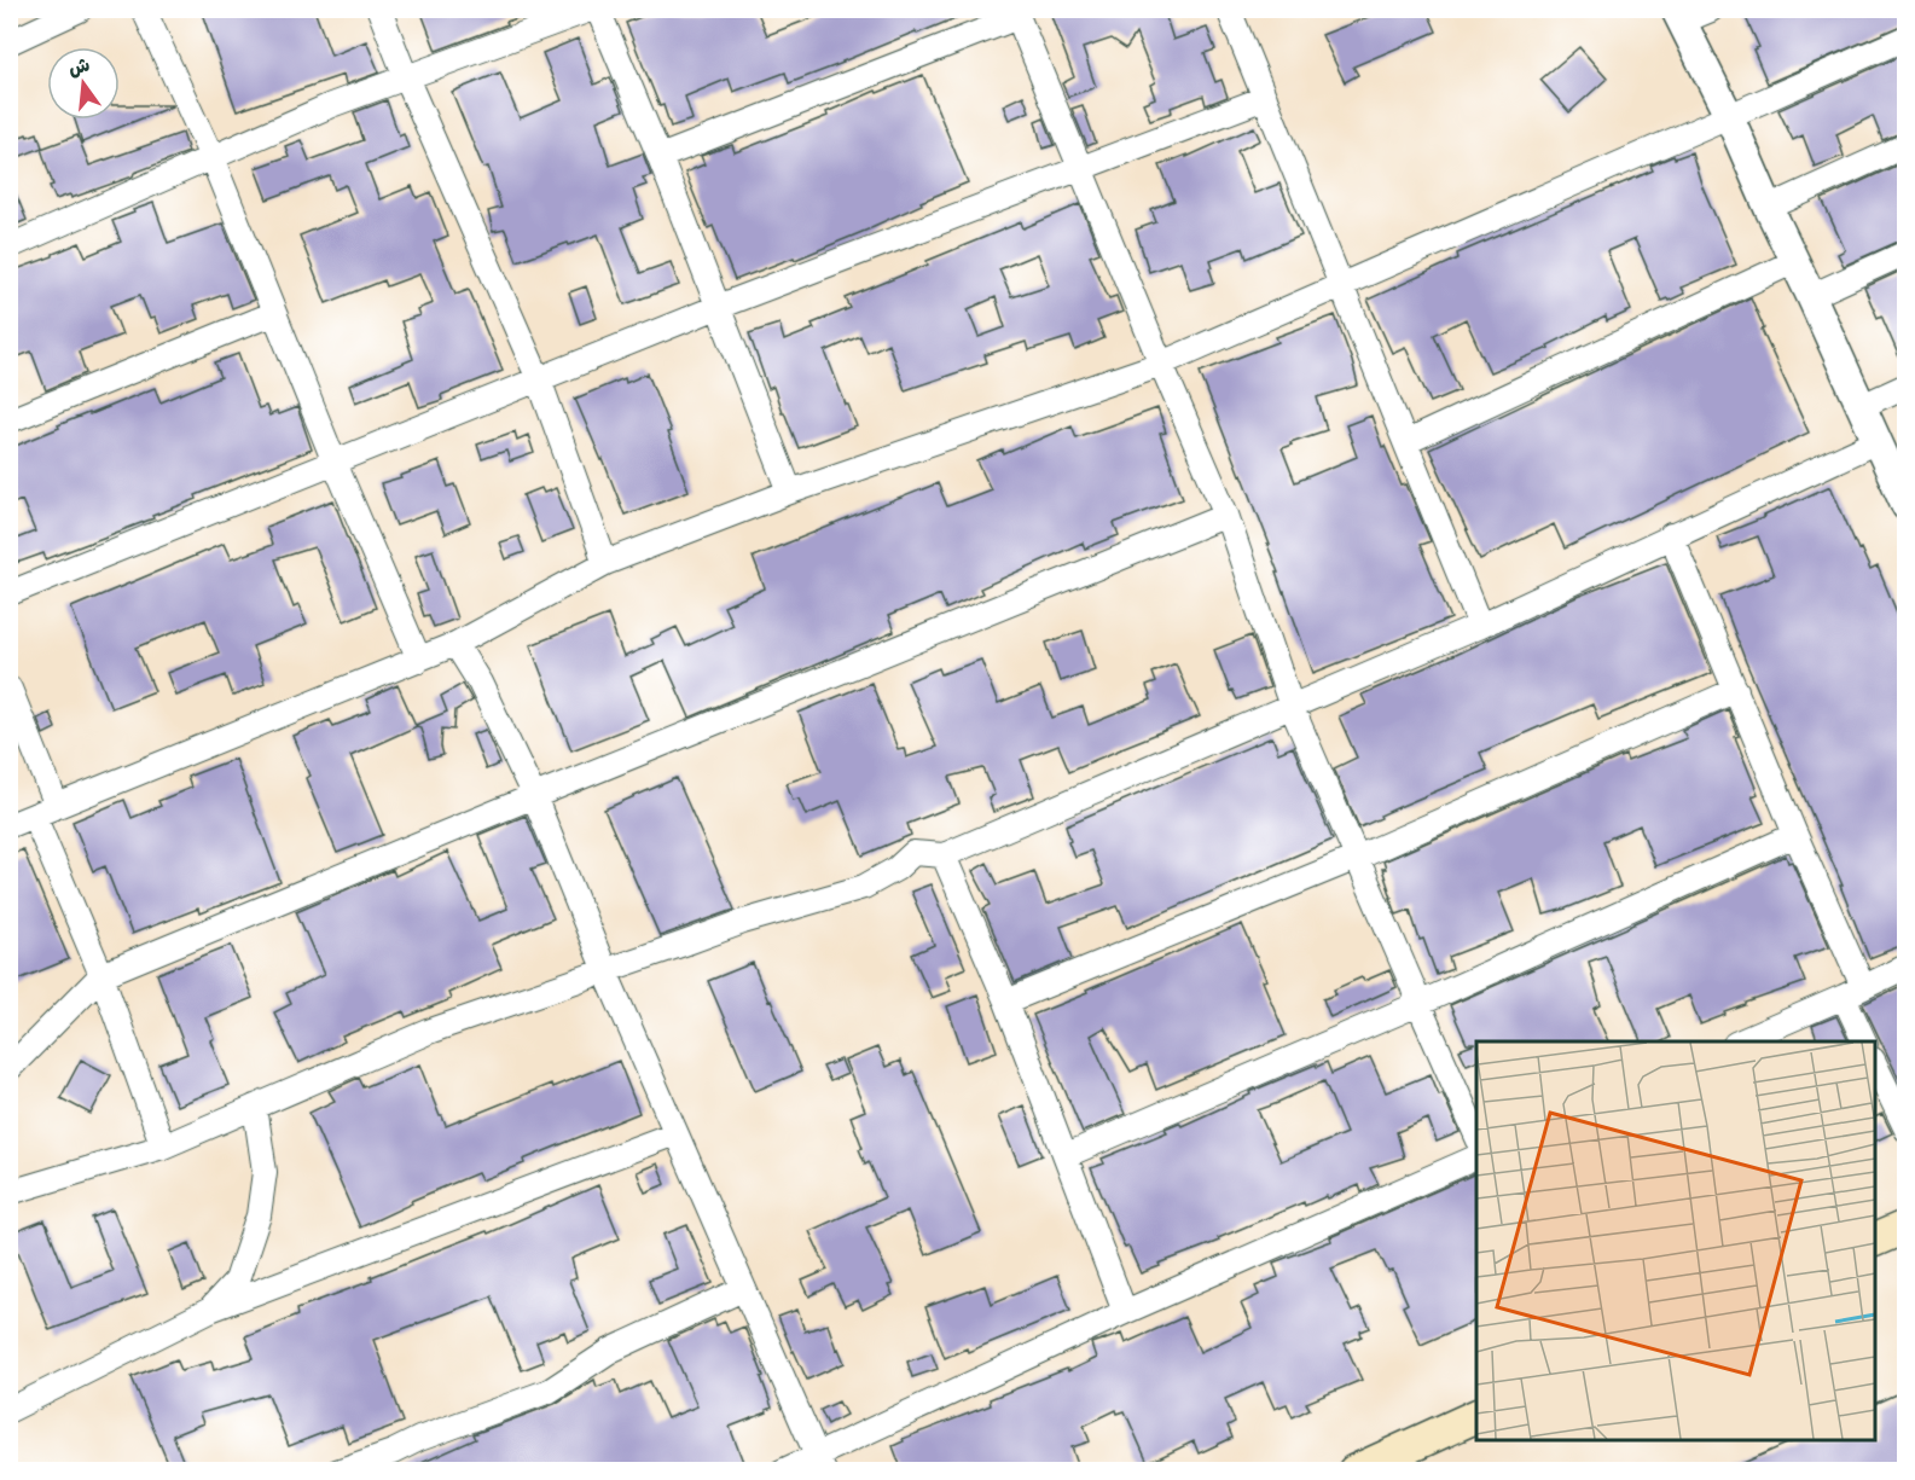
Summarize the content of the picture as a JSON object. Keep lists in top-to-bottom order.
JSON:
{
  "north": "top"
}
